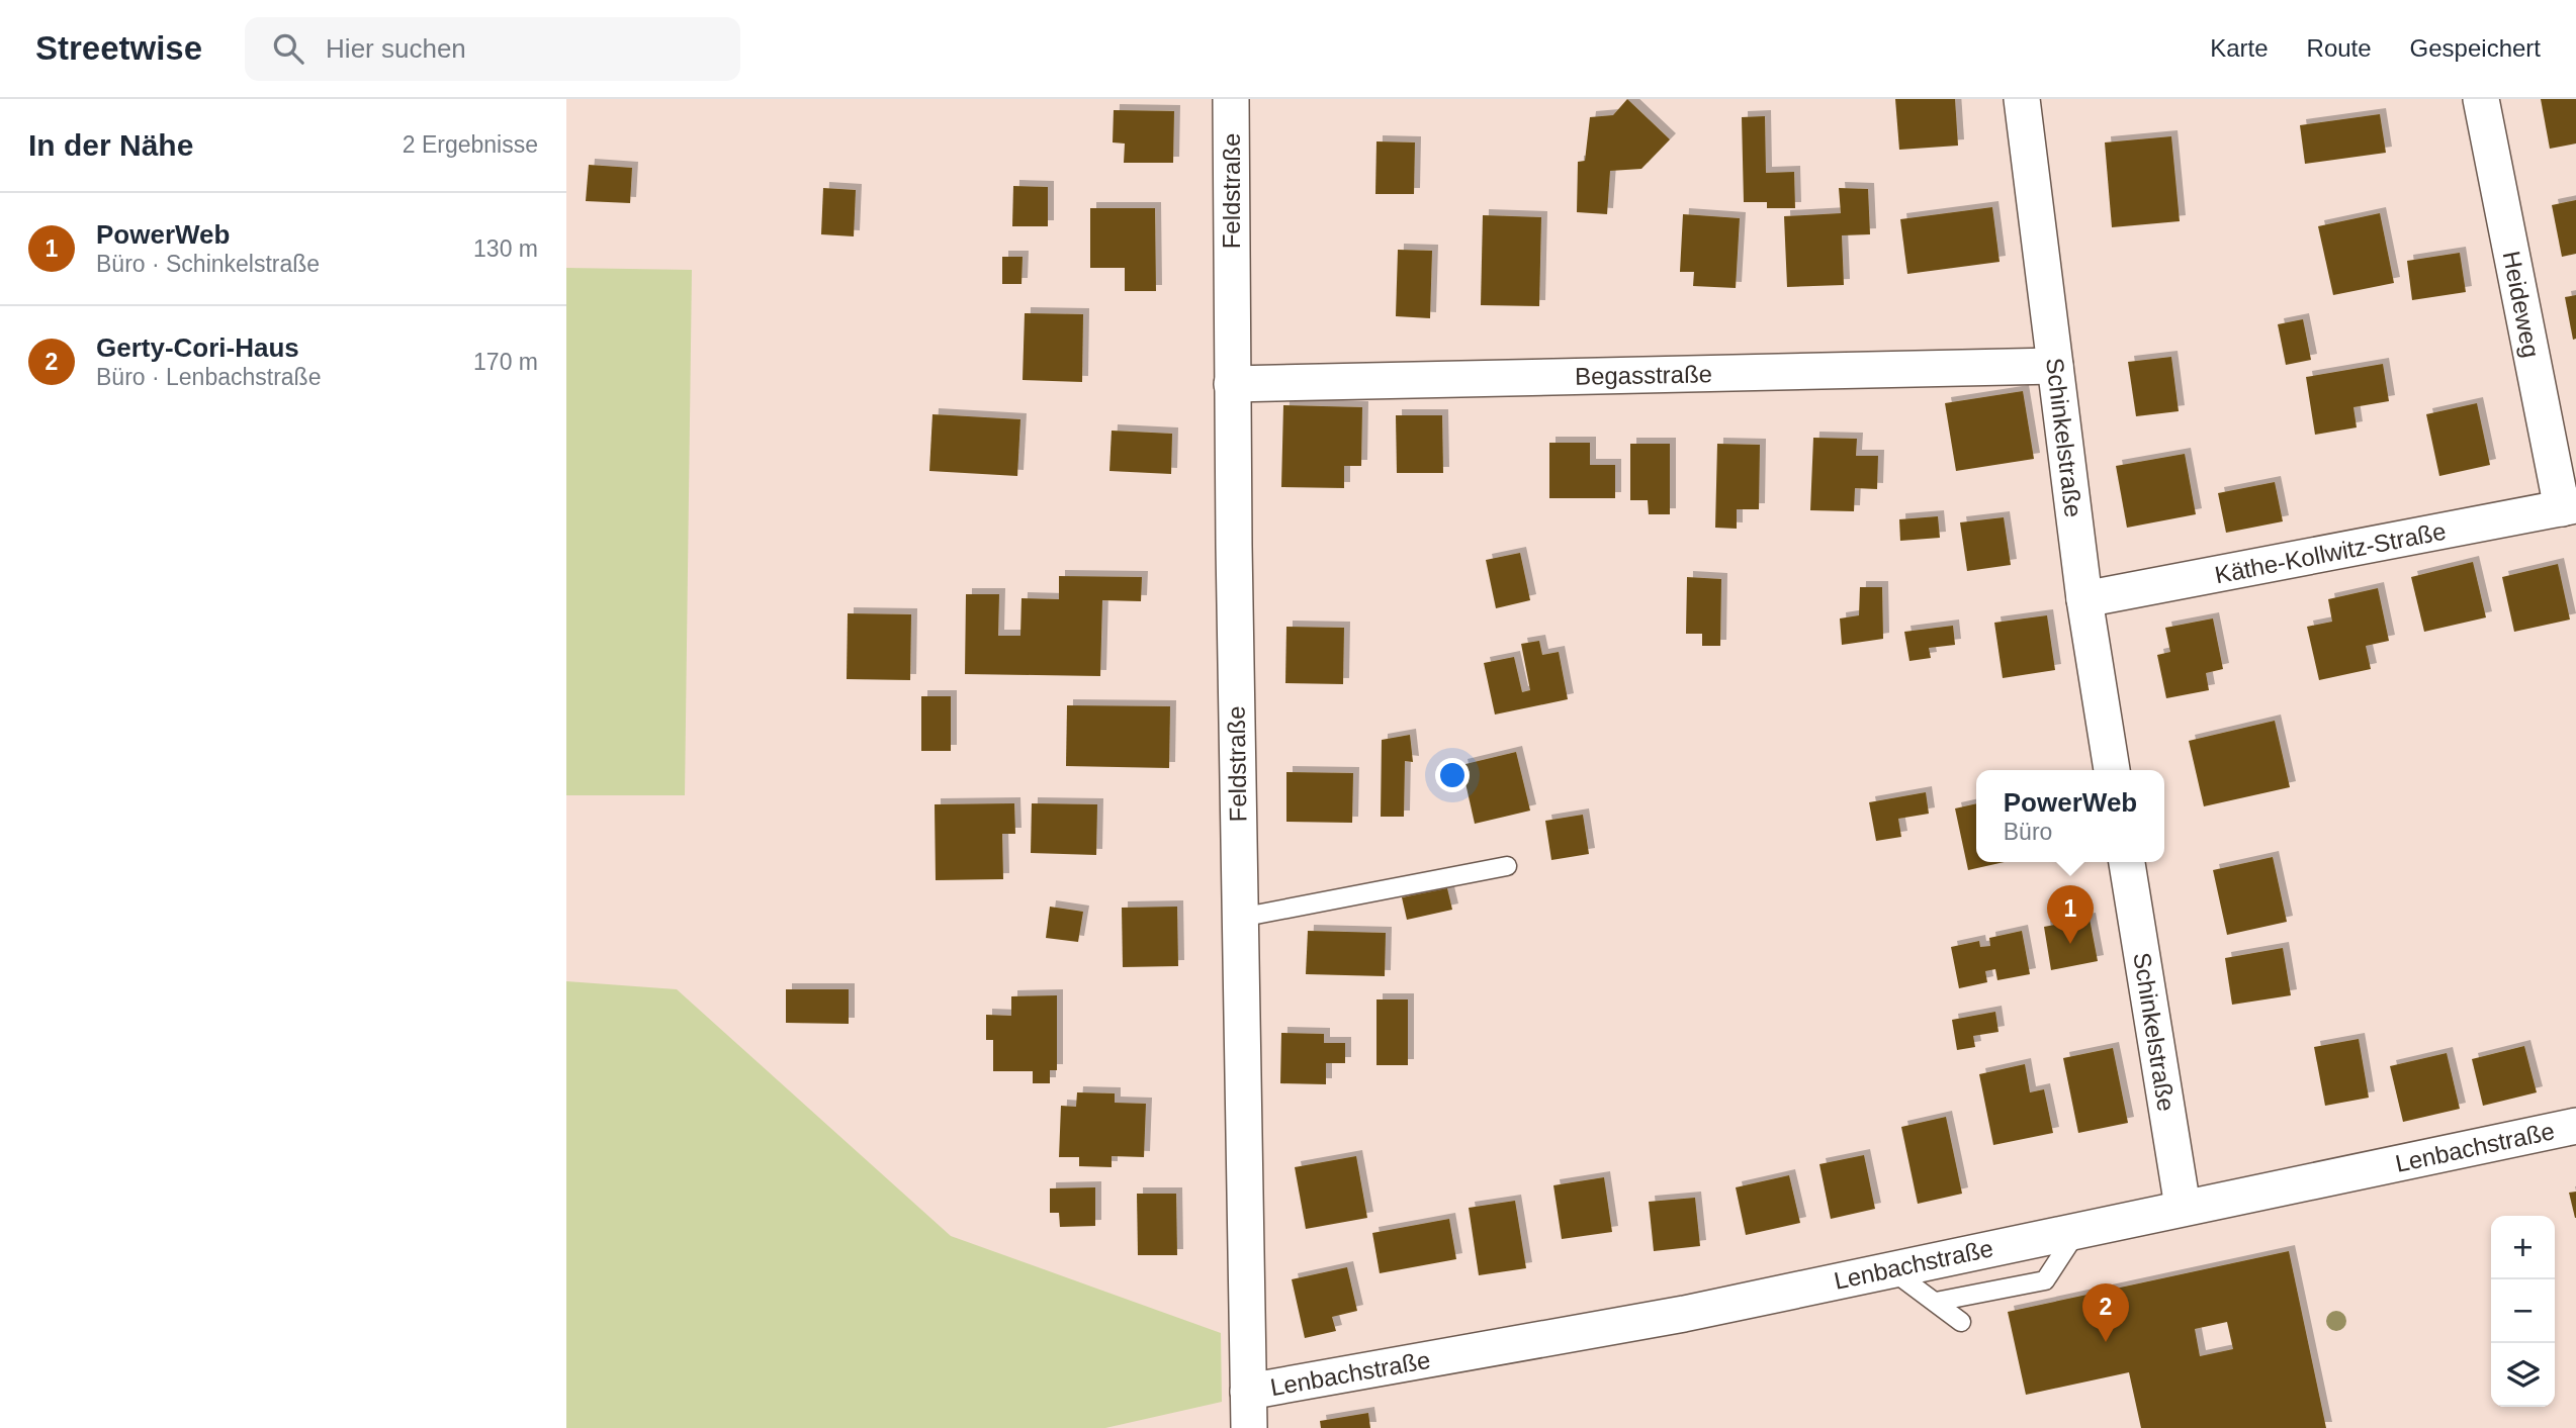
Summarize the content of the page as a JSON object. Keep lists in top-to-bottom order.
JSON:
{
  "streets": {
    "street": [
      "Feldstraße",
      "Heideweg",
      "Begasstraße",
      "Schinkelstraße",
      "Käthe-Kollwitz-Straße",
      "Lenbachstraße"
    ]
  },
  "crossings": [
    ["Feldstraße", "Begasstraße"],
    ["Feldstraße", "Lenbachstraße"],
    ["Heideweg", "Käthe-Kollwitz-Straße"],
    ["Begasstraße", "Schinkelstraße"],
    ["Schinkelstraße", "Käthe-Kollwitz-Straße"],
    ["Schinkelstraße", "Lenbachstraße"]
  ],
  "page": {
    "header": "Streetwise",
    "search": "Hier suchen",
    "nav": ["Karte", "Route", "Gespeichert"],
    "heading": ["In der Nähe", "2 Ergebnisse"],
    "list": [
      {
        "mark": "1",
        "name": "PowerWeb",
        "note": "Büro · Schinkelstraße",
        "value": "130 m"
      },
      {
        "mark": "2",
        "name": "Gerty-Cori-Haus",
        "note": "Büro · Lenbachstraße",
        "value": "170 m"
      }
    ],
    "popup": ["PowerWeb", "Büro"],
    "pins": ["1", "2"],
    "map_buttons": ["+", "−"]
  }
}
